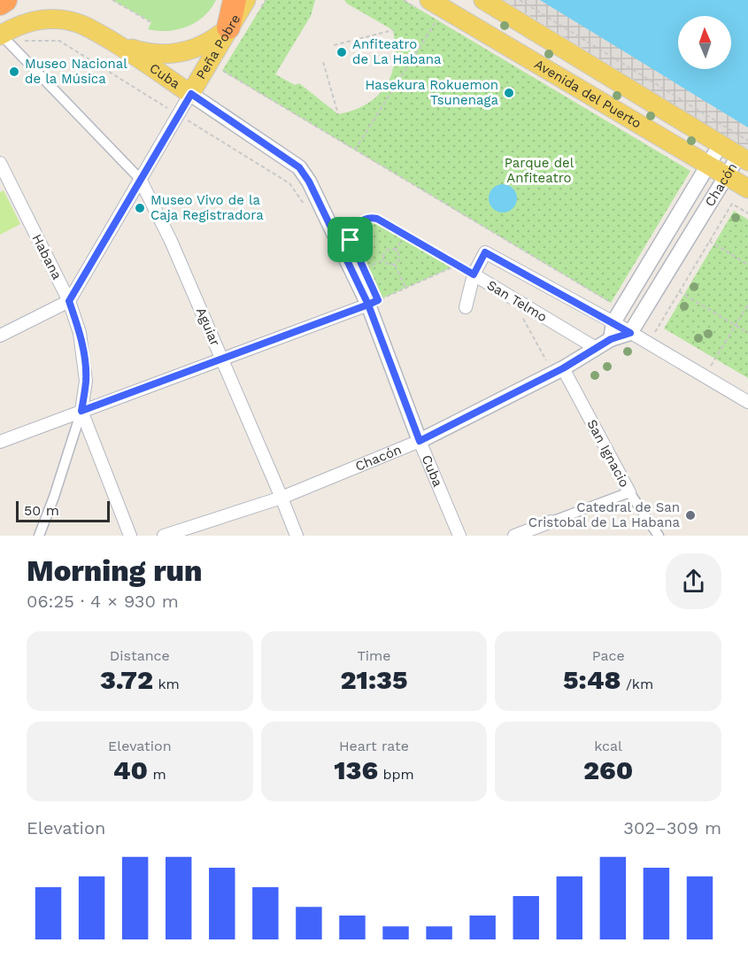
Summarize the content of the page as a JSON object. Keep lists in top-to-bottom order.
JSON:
{
  "streets": {
    "main road": ["Peña Pobre", "Cuba", "Avenida del Puerto"],
    "street": [
      "Chacón",
      "Habana",
      "San Telmo",
      "Aguiar",
      "San Ignacio"
    ]
  },
  "crossings": [
    ["Peña Pobre", "Cuba"],
    ["Peña Pobre", "Habana"],
    ["Peña Pobre", "Aguiar"],
    ["Cuba", "Chacón"],
    ["Avenida del Puerto", "Chacón"],
    ["Chacón", "San Telmo"],
    ["Chacón", "Aguiar"],
    ["Chacón", "San Ignacio"]
  ],
  "parks": ["Parque del Anfiteatro"],
  "places": [
    "Anfiteatro de La Habana",
    "Museo Nacional de la Música",
    "Hasekura Rokuemon Tsunenaga",
    "Museo Vivo de la Caja Registradora",
    "Catedral de San Cristobal de La Habana"
  ],
  "scale_bar": "50 m",
  "north": "top",
  "page": {
    "scale": "50 m",
    "heading": ["Morning run", "06:25 · 4 × 930 m"],
    "stats": [
      ["Distance", "3.72 km"],
      ["Time", "21:35"],
      ["Pace", "5:48 /km"],
      ["Elevation", "40 m"],
      ["Heart rate", "136 bpm"],
      ["kcal", "260"]
    ],
    "chart": ["Elevation", "302–309 m"]
  }
}
